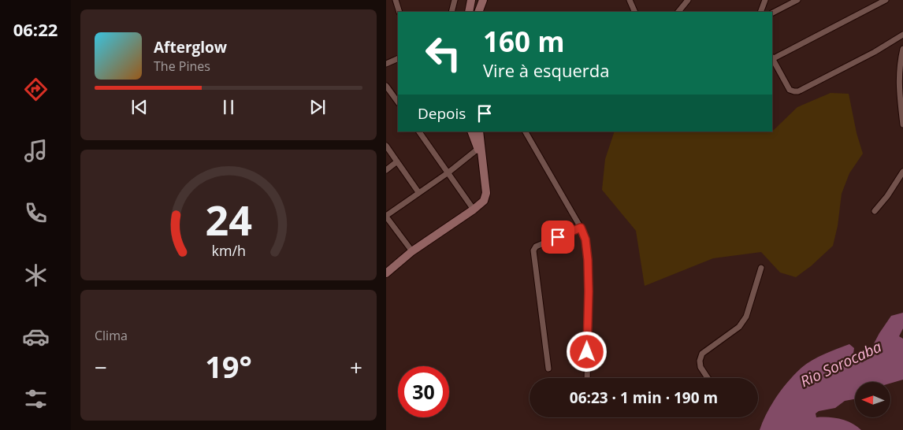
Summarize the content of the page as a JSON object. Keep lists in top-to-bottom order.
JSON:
{
  "water": ["Rio Sorocaba"],
  "north": "left",
  "page": {
    "tabs": "06:22",
    "turn": ["160 m", "Vire à esquerda"],
    "song": ["Afterglow", "The Pines"],
    "then": "Depois",
    "tile": "Clima",
    "heat": ["−", "19°", "+"],
    "limit": "30",
    "trip": "06:23 · 1 min · 190 m",
    "gauge": ["24", "km/h"]
  }
}
